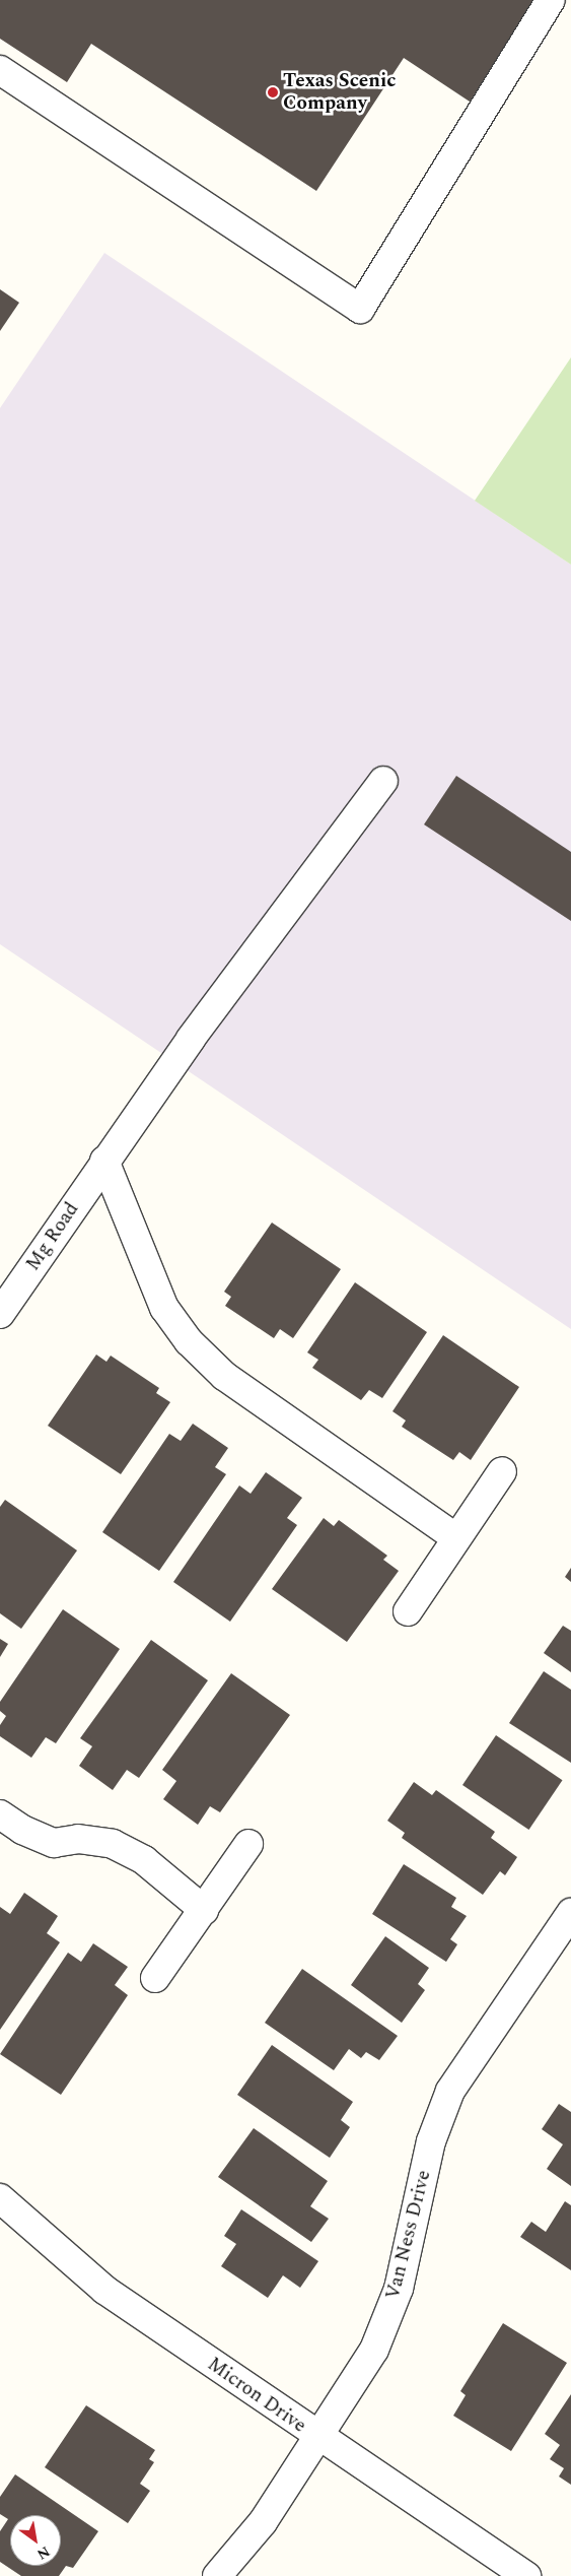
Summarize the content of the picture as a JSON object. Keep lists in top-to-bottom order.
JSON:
{
  "streets": {
    "street": ["Mg Road", "Van Ness Drive", "Micron Drive"]
  },
  "crossings": [
    ["Van Ness Drive", "Micron Drive"]
  ],
  "places": ["Texas Scenic Company"],
  "north": "bottom right"
}
